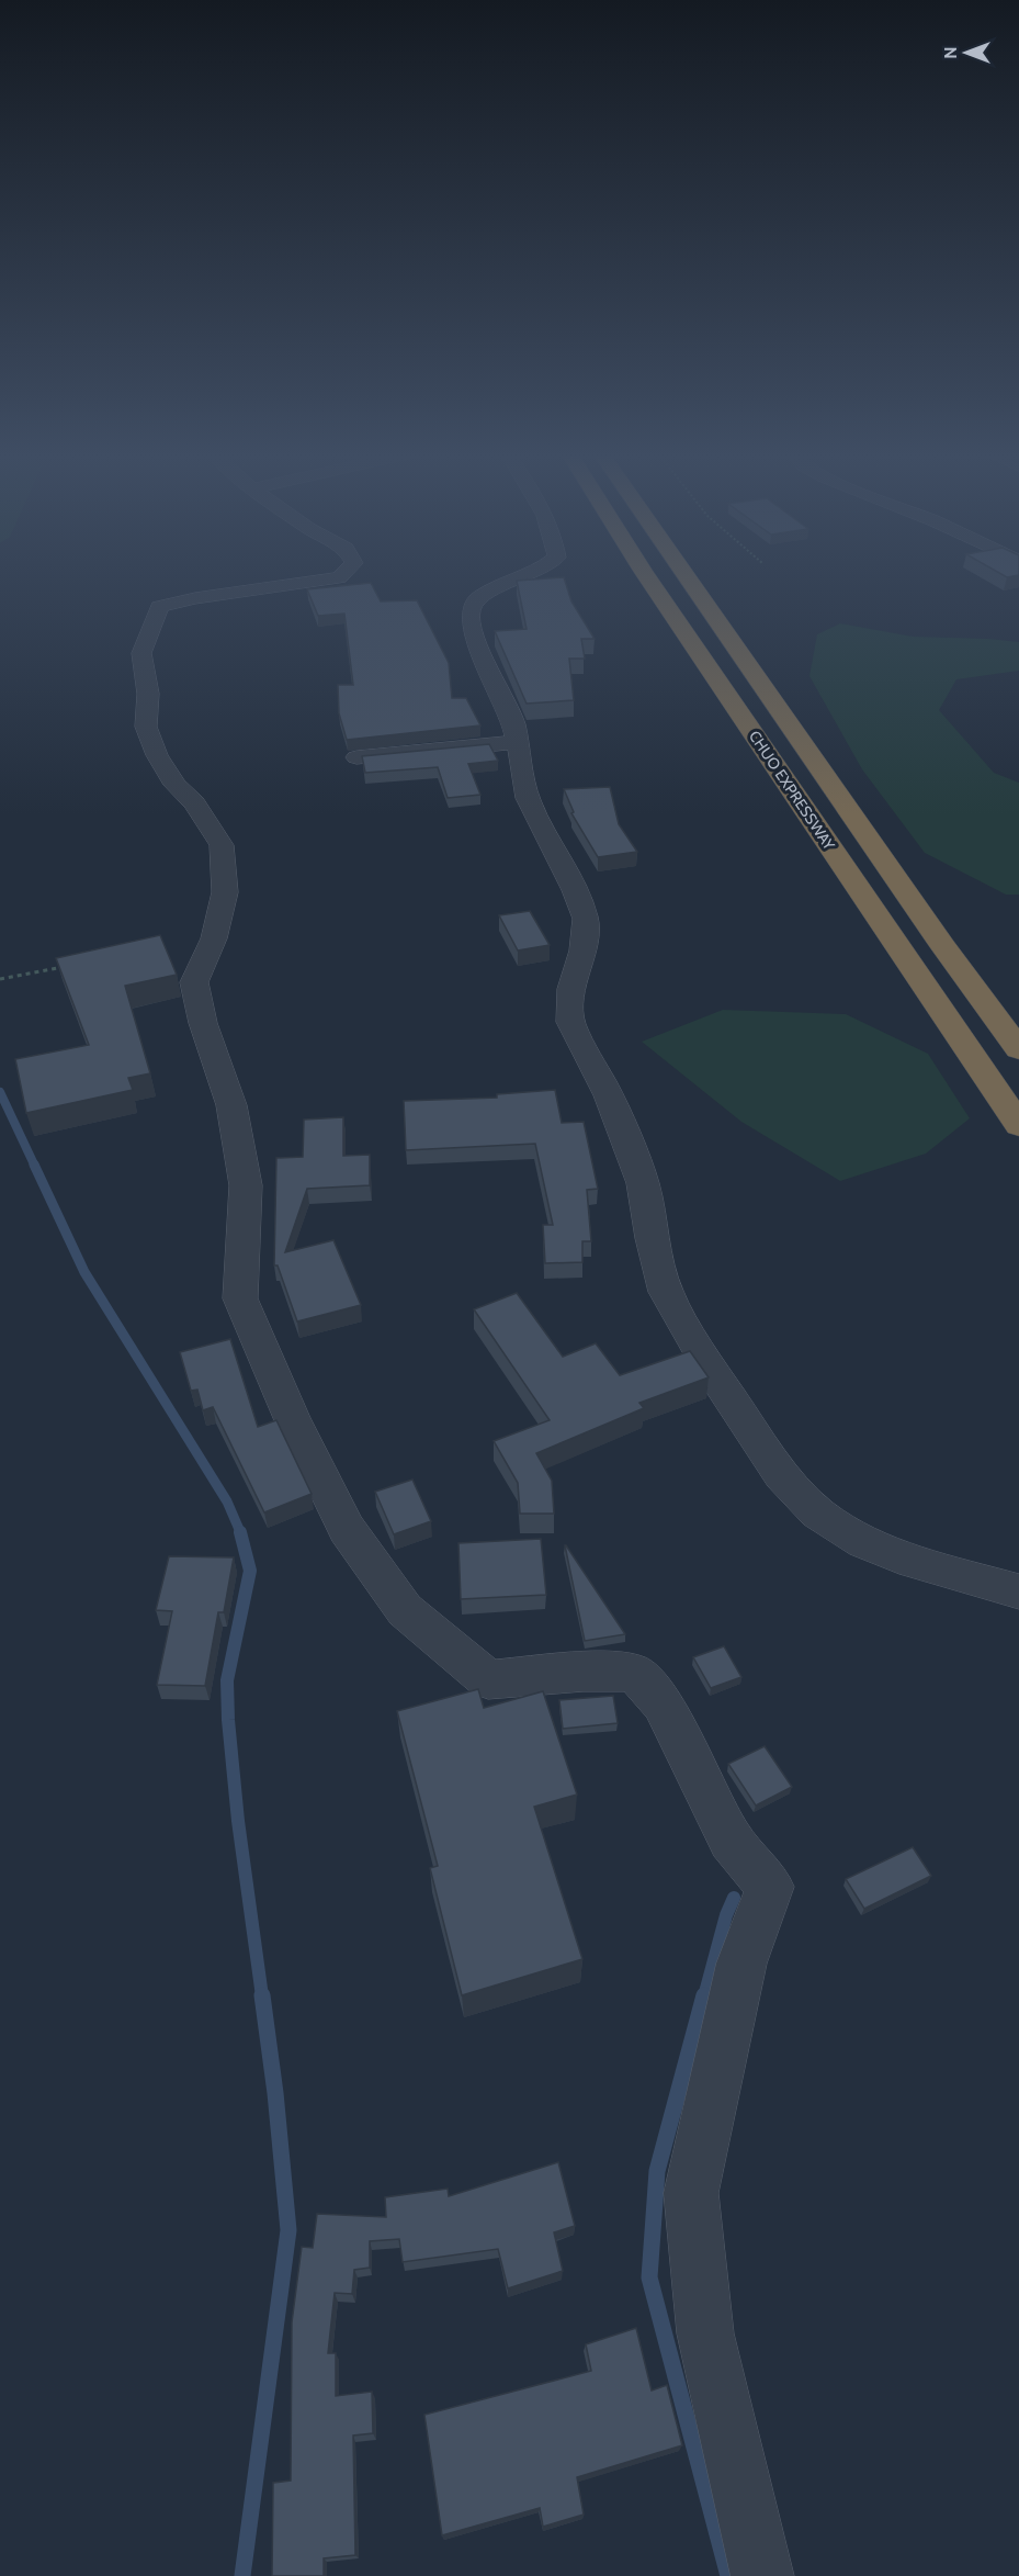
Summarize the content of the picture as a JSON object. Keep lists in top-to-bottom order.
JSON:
{
  "streets": {
    "highway": ["CHUO EXPRESSWAY"]
  },
  "north": "left"
}
